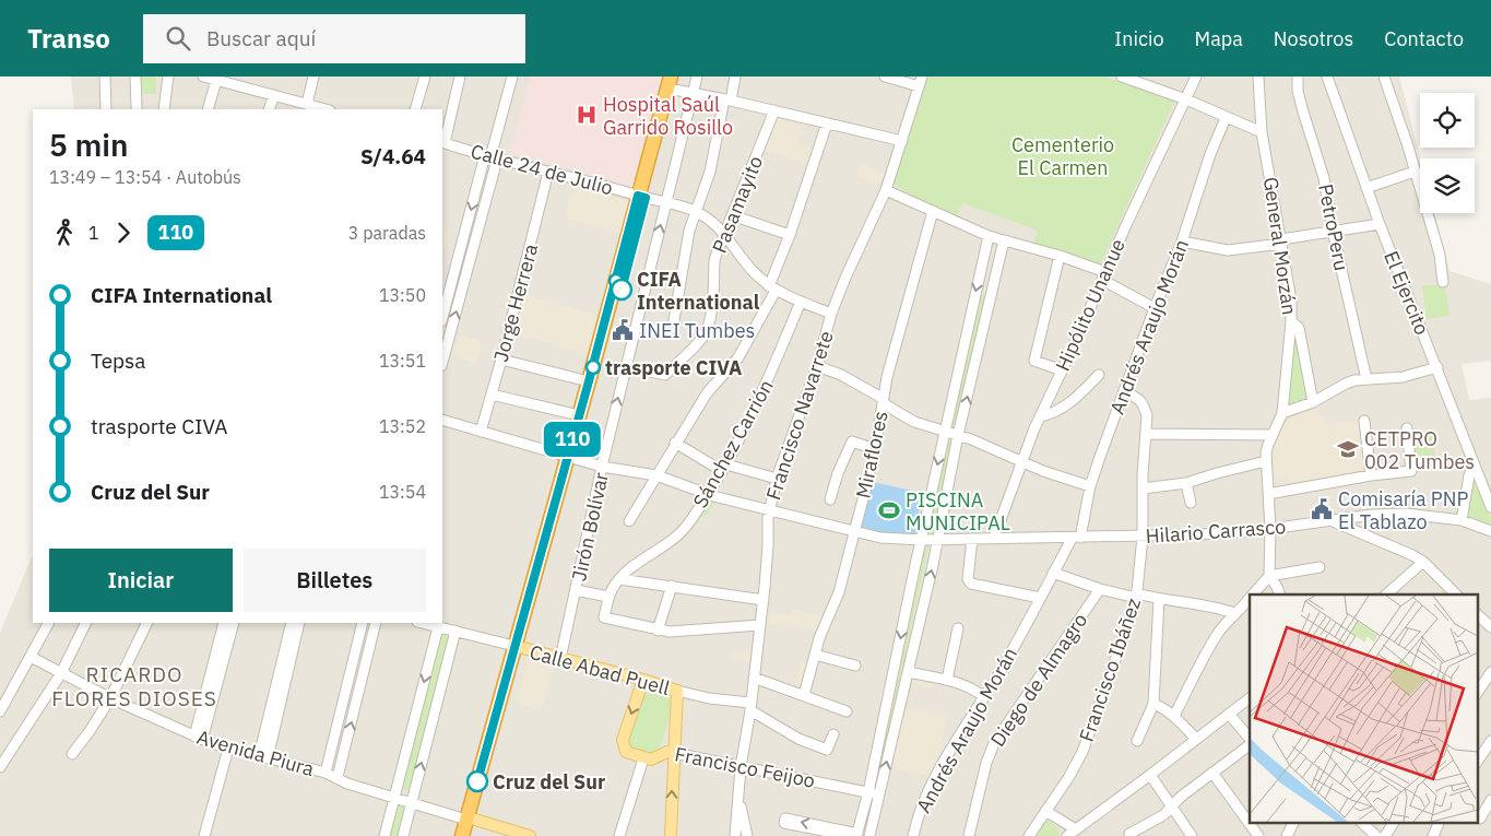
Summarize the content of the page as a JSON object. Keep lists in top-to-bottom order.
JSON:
{
  "streets": {
    "main road": ["Calle Abad Puell", "Avenida Piura", "Francisco Feijoo"],
    "street": [
      "Calle 24 de Julio",
      "Pasamayito",
      "PetroPeru",
      "General Morzán",
      "El Ejercito",
      "Jorge Herrera",
      "Hipólito Unanue",
      "Andrés Araujo Morán",
      "Francisco Navarrete",
      "Sánchez Carrión",
      "Miraflores",
      "Jirón Bolívar",
      "Hilario Carrasco",
      "Francisco Ibáñez",
      "Diego de Almagro"
    ]
  },
  "crossings": [
    ["Calle 24 de Julio", "Pasamayito"],
    ["Calle 24 de Julio", "Jorge Herrera"],
    ["Calle 24 de Julio", "Francisco Navarrete"],
    ["Calle 24 de Julio", "Sánchez Carrión"],
    ["Calle 24 de Julio", "Jirón Bolívar"],
    ["Pasamayito", "Jirón Bolívar"],
    ["General Morzán", "Hilario Carrasco"],
    ["Jorge Herrera", "Hilario Carrasco"],
    ["Hipólito Unanue", "Hilario Carrasco"],
    ["Andrés Araujo Morán", "Hilario Carrasco"],
    ["Andrés Araujo Morán", "Francisco Ibáñez"],
    ["Francisco Navarrete", "Hilario Carrasco"],
    ["Francisco Navarrete", "Calle Abad Puell"],
    ["Francisco Navarrete", "Francisco Feijoo"],
    ["Sánchez Carrión", "Hilario Carrasco"],
    ["Miraflores", "Hilario Carrasco"],
    ["Jirón Bolívar", "Hilario Carrasco"],
    ["Jirón Bolívar", "Calle Abad Puell"],
    ["Hilario Carrasco", "Francisco Ibáñez"]
  ],
  "districts": ["RICARDO FLORES DIOSES"],
  "parks": ["Cementerio El Carmen"],
  "places": {
    "hospital": ["Hospital Saúl Garrido Rosillo"],
    "other": ["CIFA International", "trasporte CIVA", "Cruz del Sur"],
    "public building": ["INEI Tumbes", "Comisaría PNP El Tablazo"],
    "school or university": ["CETPRO 002 Tumbes"],
    "sports": ["PISCINA MUNICIPAL"]
  },
  "lines": ["bus line 110"],
  "page": {
    "header": "Transo",
    "search": "Buscar aquí",
    "nav": [
      "Inicio",
      "Mapa",
      "Nosotros",
      "Contacto"
    ],
    "on_map": "110",
    "heading": ["5 min", "13:49 – 13:54 · Autobús", "S/4.64"],
    "legs": ["1", "110", "3 paradas"],
    "list": [
      {
        "name": "CIFA International",
        "value": "13:50"
      },
      {
        "name": "Tepsa",
        "value": "13:51"
      },
      {
        "name": "trasporte CIVA",
        "value": "13:52"
      },
      {
        "name": "Cruz del Sur",
        "value": "13:54"
      }
    ],
    "buttons": ["Iniciar", "Billetes"]
  }
}
